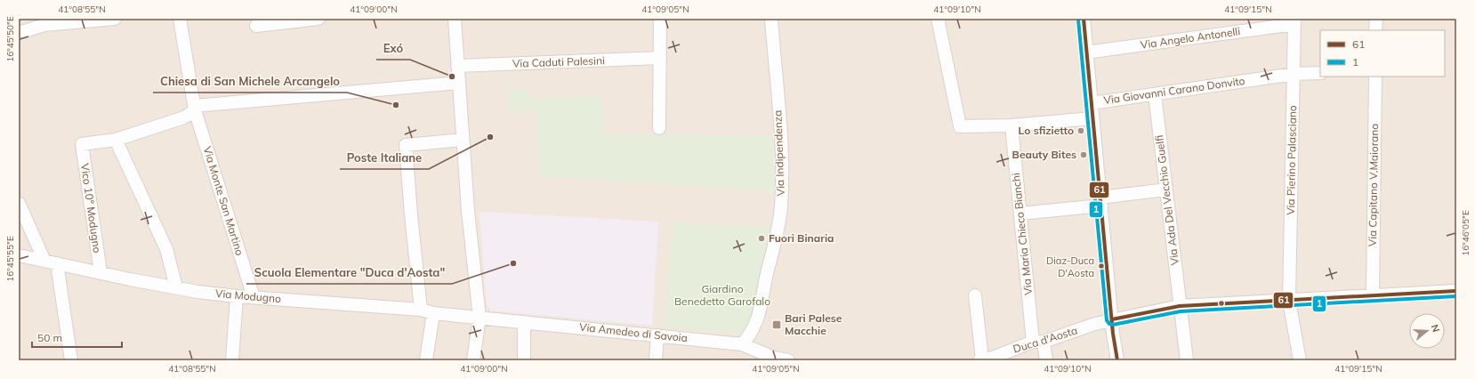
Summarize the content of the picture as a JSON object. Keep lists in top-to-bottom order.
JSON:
{
  "streets": {
    "street": [
      "Via Angelo Antonelli",
      "Via Caduti Palesini",
      "Via Giovanni Carano Donvito",
      "Via Indipendenza",
      "Via Pierino Palasciano",
      "Via Capitano V.Maiorano",
      "Via Ada Del Vecchio Guelfi",
      "Via Monte San Martino",
      "Vico 10° Modugno",
      "Via Maria Chieco Bianchi",
      "Via Modugno",
      "Via Amedeo di Savoia",
      "Duca d'Aosta"
    ]
  },
  "crossings": [
    ["Via Angelo Antonelli", "Via Pierino Palasciano"],
    ["Via Giovanni Carano Donvito", "Via Pierino Palasciano"],
    ["Via Giovanni Carano Donvito", "Via Ada Del Vecchio Guelfi"],
    ["Via Indipendenza", "Via Amedeo di Savoia"],
    ["Via Monte San Martino", "Via Modugno"],
    ["Vico 10° Modugno", "Via Modugno"],
    ["Via Maria Chieco Bianchi", "Duca d'Aosta"],
    ["Via Modugno", "Via Amedeo di Savoia"]
  ],
  "parks": ["Giardino Benedetto Garofalo"],
  "places": {
    "other": [
      "Exó",
      "Chiesa di San Michele Arcangelo",
      "Lo sfizietto",
      "Poste Italiane",
      "Beauty Bites",
      "Fuori Binaria",
      "Scuola Elementare \"Duca d'Aosta\"",
      "Diaz-Duca D'Aosta"
    ],
    "transit": ["Bari Palese Macchie"]
  },
  "lines": ["transit line 61", "transit line 1"],
  "legend": ["61", "1"],
  "scale_bar": "50 m",
  "north": "right",
  "coordinates": [
    "41°08'55\"N",
    "41°09'00\"N",
    "41°09'05\"N",
    "41°09'10\"N",
    "41°09'15\"N",
    "16°45'50\"E",
    "16°46'05\"E",
    "16°45'55\"E"
  ]
}
